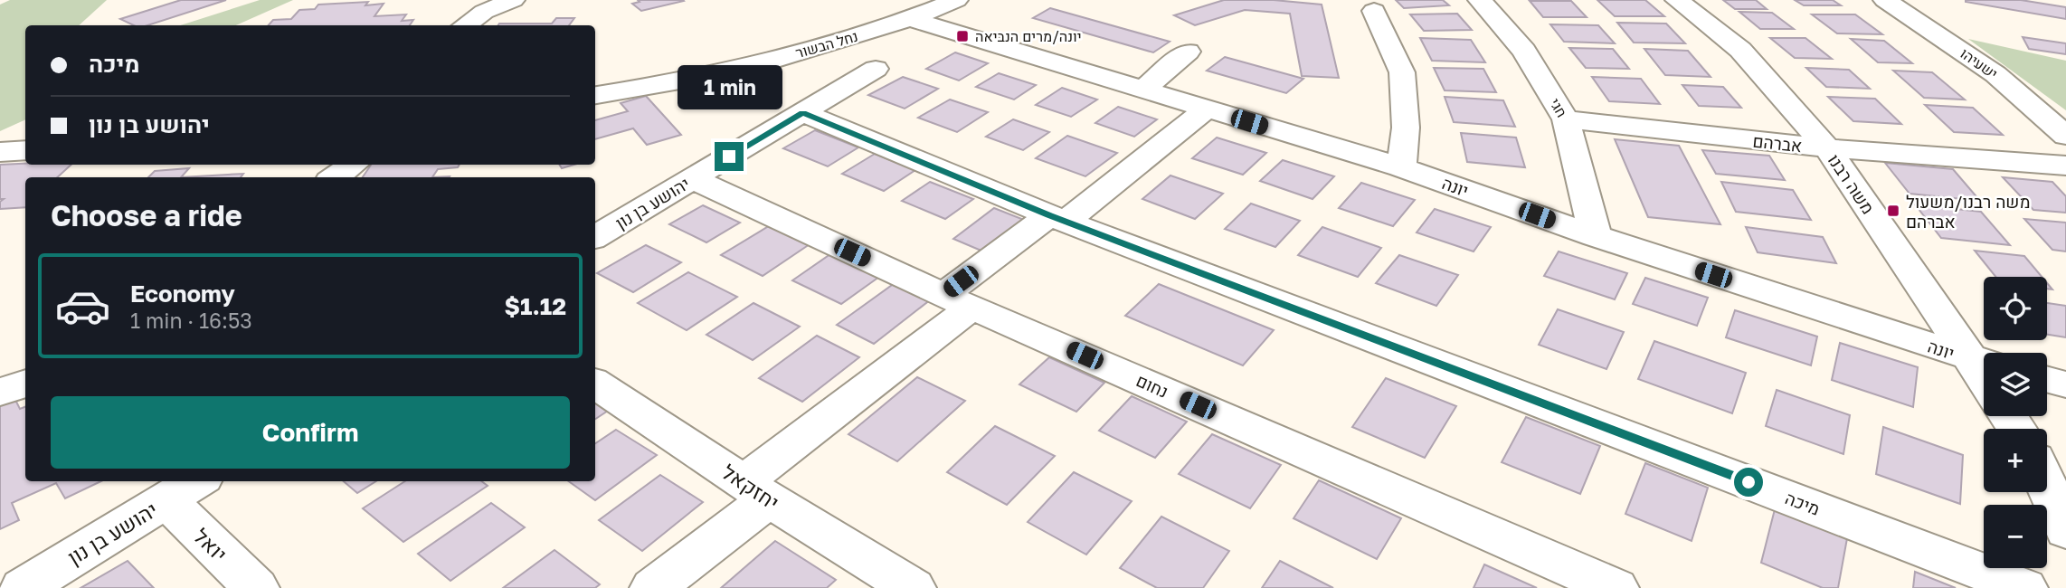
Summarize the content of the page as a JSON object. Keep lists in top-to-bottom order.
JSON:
{
  "streets": {
    "street": [
      "נחל הבשור",
      "ישעיהו",
      "חגי",
      "אברהם",
      "משה רבנו",
      "יונה",
      "יהושע בן נון",
      "נחום",
      "יחזקאל",
      "מיכה",
      "יואל"
    ]
  },
  "crossings": [
    ["נחל הבשור", "יונה"],
    ["חגי", "אברהם"],
    ["חגי", "יונה"],
    ["אברהם", "משה רבנו"],
    ["משה רבנו", "יונה"],
    ["יהושע בן נון", "נחום"],
    ["יהושע בן נון", "מיכה"],
    ["יהושע בן נון", "יואל"]
  ],
  "places": {
    "transit": ["יונה/מרים הנביאה", "משה רבנו/משעול אברהם"]
  },
  "page": {
    "banner": ["מיכה", "יהושע בן נון"],
    "bubble": "1 min",
    "heading": "Choose a ride",
    "list": [
      {
        "name": "Economy",
        "note": "1 min · 16:53",
        "value": "$1.12"
      }
    ],
    "map_buttons": ["+", "−"],
    "buttons": "Confirm"
  }
}
